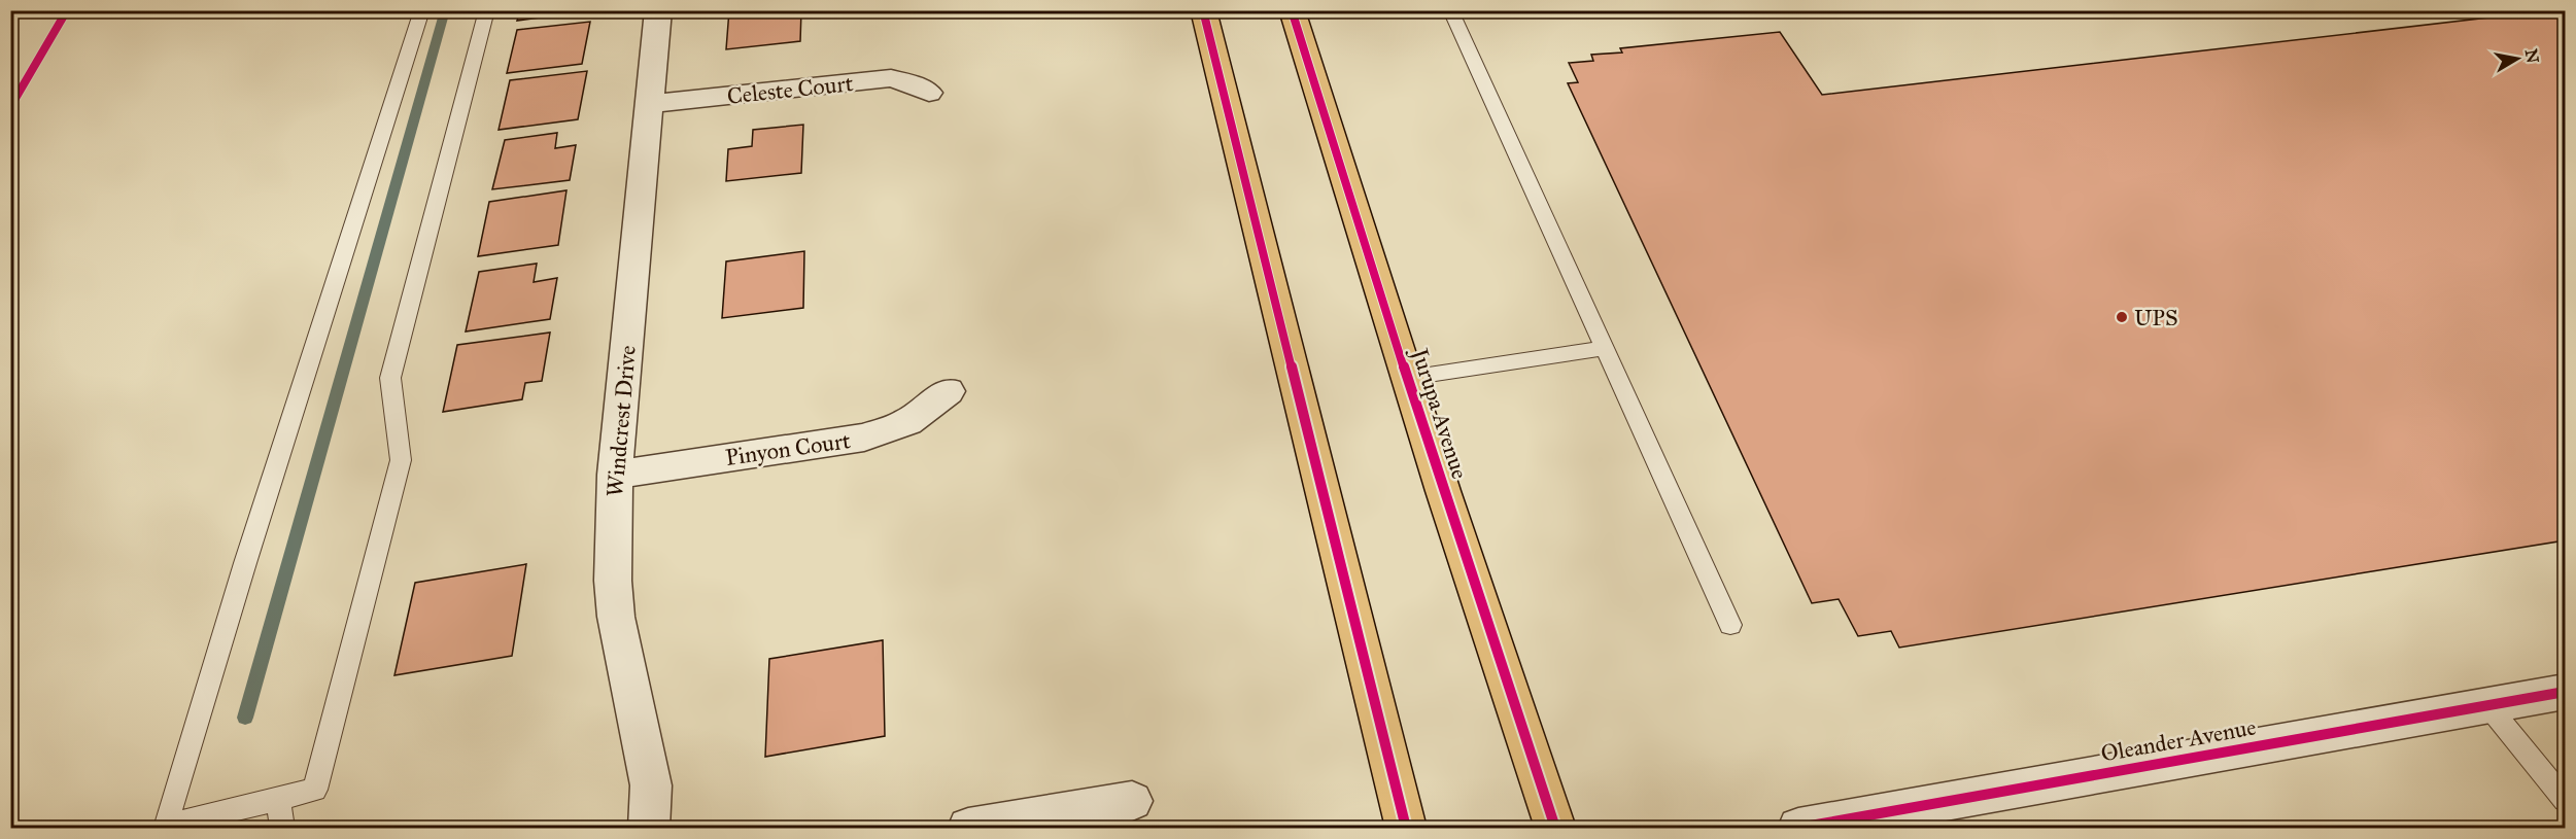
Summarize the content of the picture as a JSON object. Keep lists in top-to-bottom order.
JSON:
{
  "streets": {
    "main road": ["Jurupa Avenue"],
    "street": [
      "Celeste Court",
      "Windcrest Drive",
      "Pinyon Court",
      "Oleander Avenue"
    ]
  },
  "crossings": [
    ["Celeste Court", "Windcrest Drive"],
    ["Windcrest Drive", "Pinyon Court"]
  ],
  "places": ["UPS"],
  "north": "right"
}
